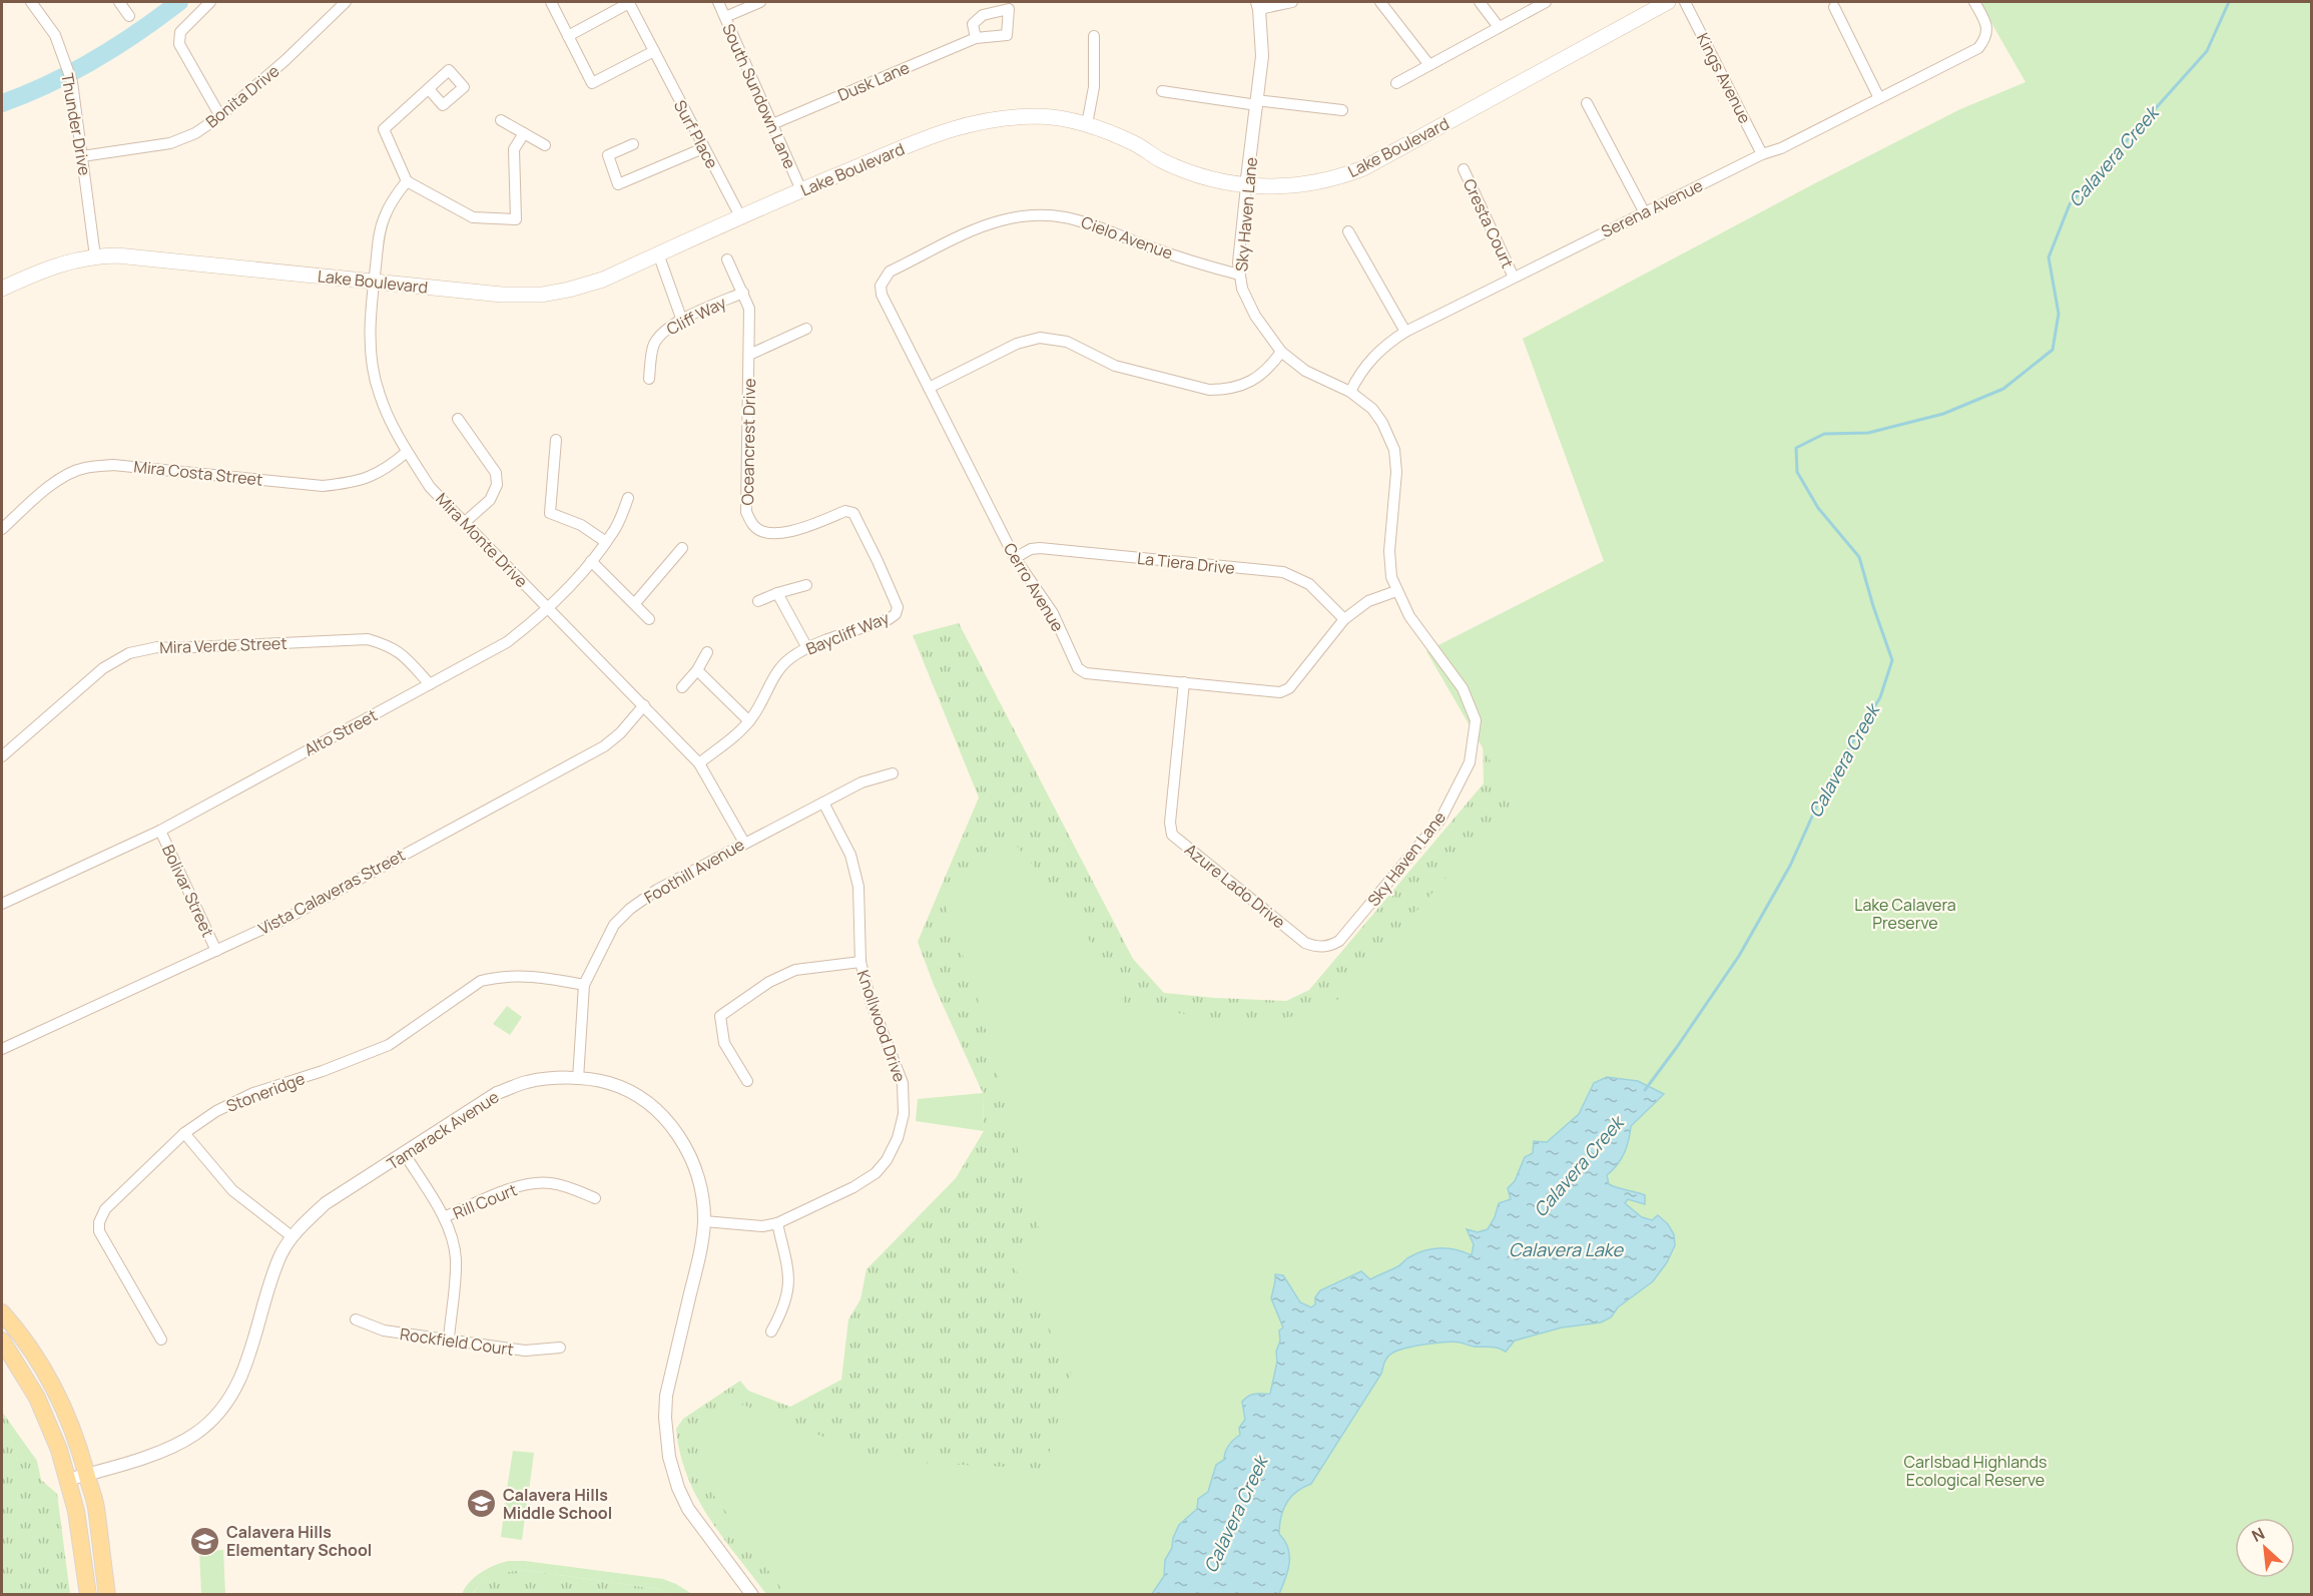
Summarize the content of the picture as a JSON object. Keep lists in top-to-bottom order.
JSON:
{
  "streets": {
    "main road": ["Lake Boulevard"],
    "street": [
      "Kings Avenue",
      "Dusk Lane",
      "Bonita Drive",
      "South Sundown Lane",
      "Thunder Drive",
      "Surf Place",
      "Serena Avenue",
      "Sky Haven Lane",
      "Cresta Court",
      "Cielo Avenue",
      "Cliff Way",
      "Oceancrest Drive",
      "Mira Costa Street",
      "Mira Monte Drive",
      "La Tiera Drive",
      "Cerro Avenue",
      "Baycliff Way",
      "Mira Verde Street",
      "Alto Street",
      "Foothill Avenue",
      "Azure Lado Drive",
      "Bolivar Street",
      "Vista Calaveras Street",
      "Knollwood Drive",
      "Stoneridge",
      "Tamarack Avenue",
      "Rill Court",
      "Rockfield Court"
    ]
  },
  "crossings": [
    ["Kings Avenue", "Serena Avenue"],
    ["Dusk Lane", "South Sundown Lane"],
    ["Bonita Drive", "Thunder Drive"],
    ["South Sundown Lane", "Lake Boulevard"],
    ["Thunder Drive", "Lake Boulevard"],
    ["Surf Place", "Lake Boulevard"],
    ["Lake Boulevard", "Sky Haven Lane"],
    ["Lake Boulevard", "Mira Monte Drive"],
    ["Serena Avenue", "Sky Haven Lane"],
    ["Serena Avenue", "Cresta Court"],
    ["Sky Haven Lane", "Cielo Avenue"],
    ["Sky Haven Lane", "Cerro Avenue"],
    ["Sky Haven Lane", "Azure Lado Drive"],
    ["Cielo Avenue", "Cerro Avenue"],
    ["Cliff Way", "Oceancrest Drive"],
    ["Oceancrest Drive", "Baycliff Way"],
    ["Mira Costa Street", "Mira Monte Drive"],
    ["Mira Monte Drive", "Baycliff Way"],
    ["Mira Monte Drive", "Alto Street"],
    ["Mira Monte Drive", "Foothill Avenue"],
    ["Mira Monte Drive", "Vista Calaveras Street"],
    ["La Tiera Drive", "Cerro Avenue"],
    ["Cerro Avenue", "Azure Lado Drive"],
    ["Mira Verde Street", "Alto Street"],
    ["Alto Street", "Bolivar Street"],
    ["Foothill Avenue", "Knollwood Drive"],
    ["Foothill Avenue", "Stoneridge"],
    ["Foothill Avenue", "Tamarack Avenue"],
    ["Bolivar Street", "Vista Calaveras Street"],
    ["Knollwood Drive", "Tamarack Avenue"]
  ],
  "water": ["Calavera Creek", "Calavera Lake"],
  "parks": ["Lake Calavera Preserve", "Carlsbad Highlands Ecological Reserve"],
  "places": {
    "school or university": ["Calavera Hills Middle School", "Calavera Hills Elementary School"]
  },
  "north": "top left"
}
